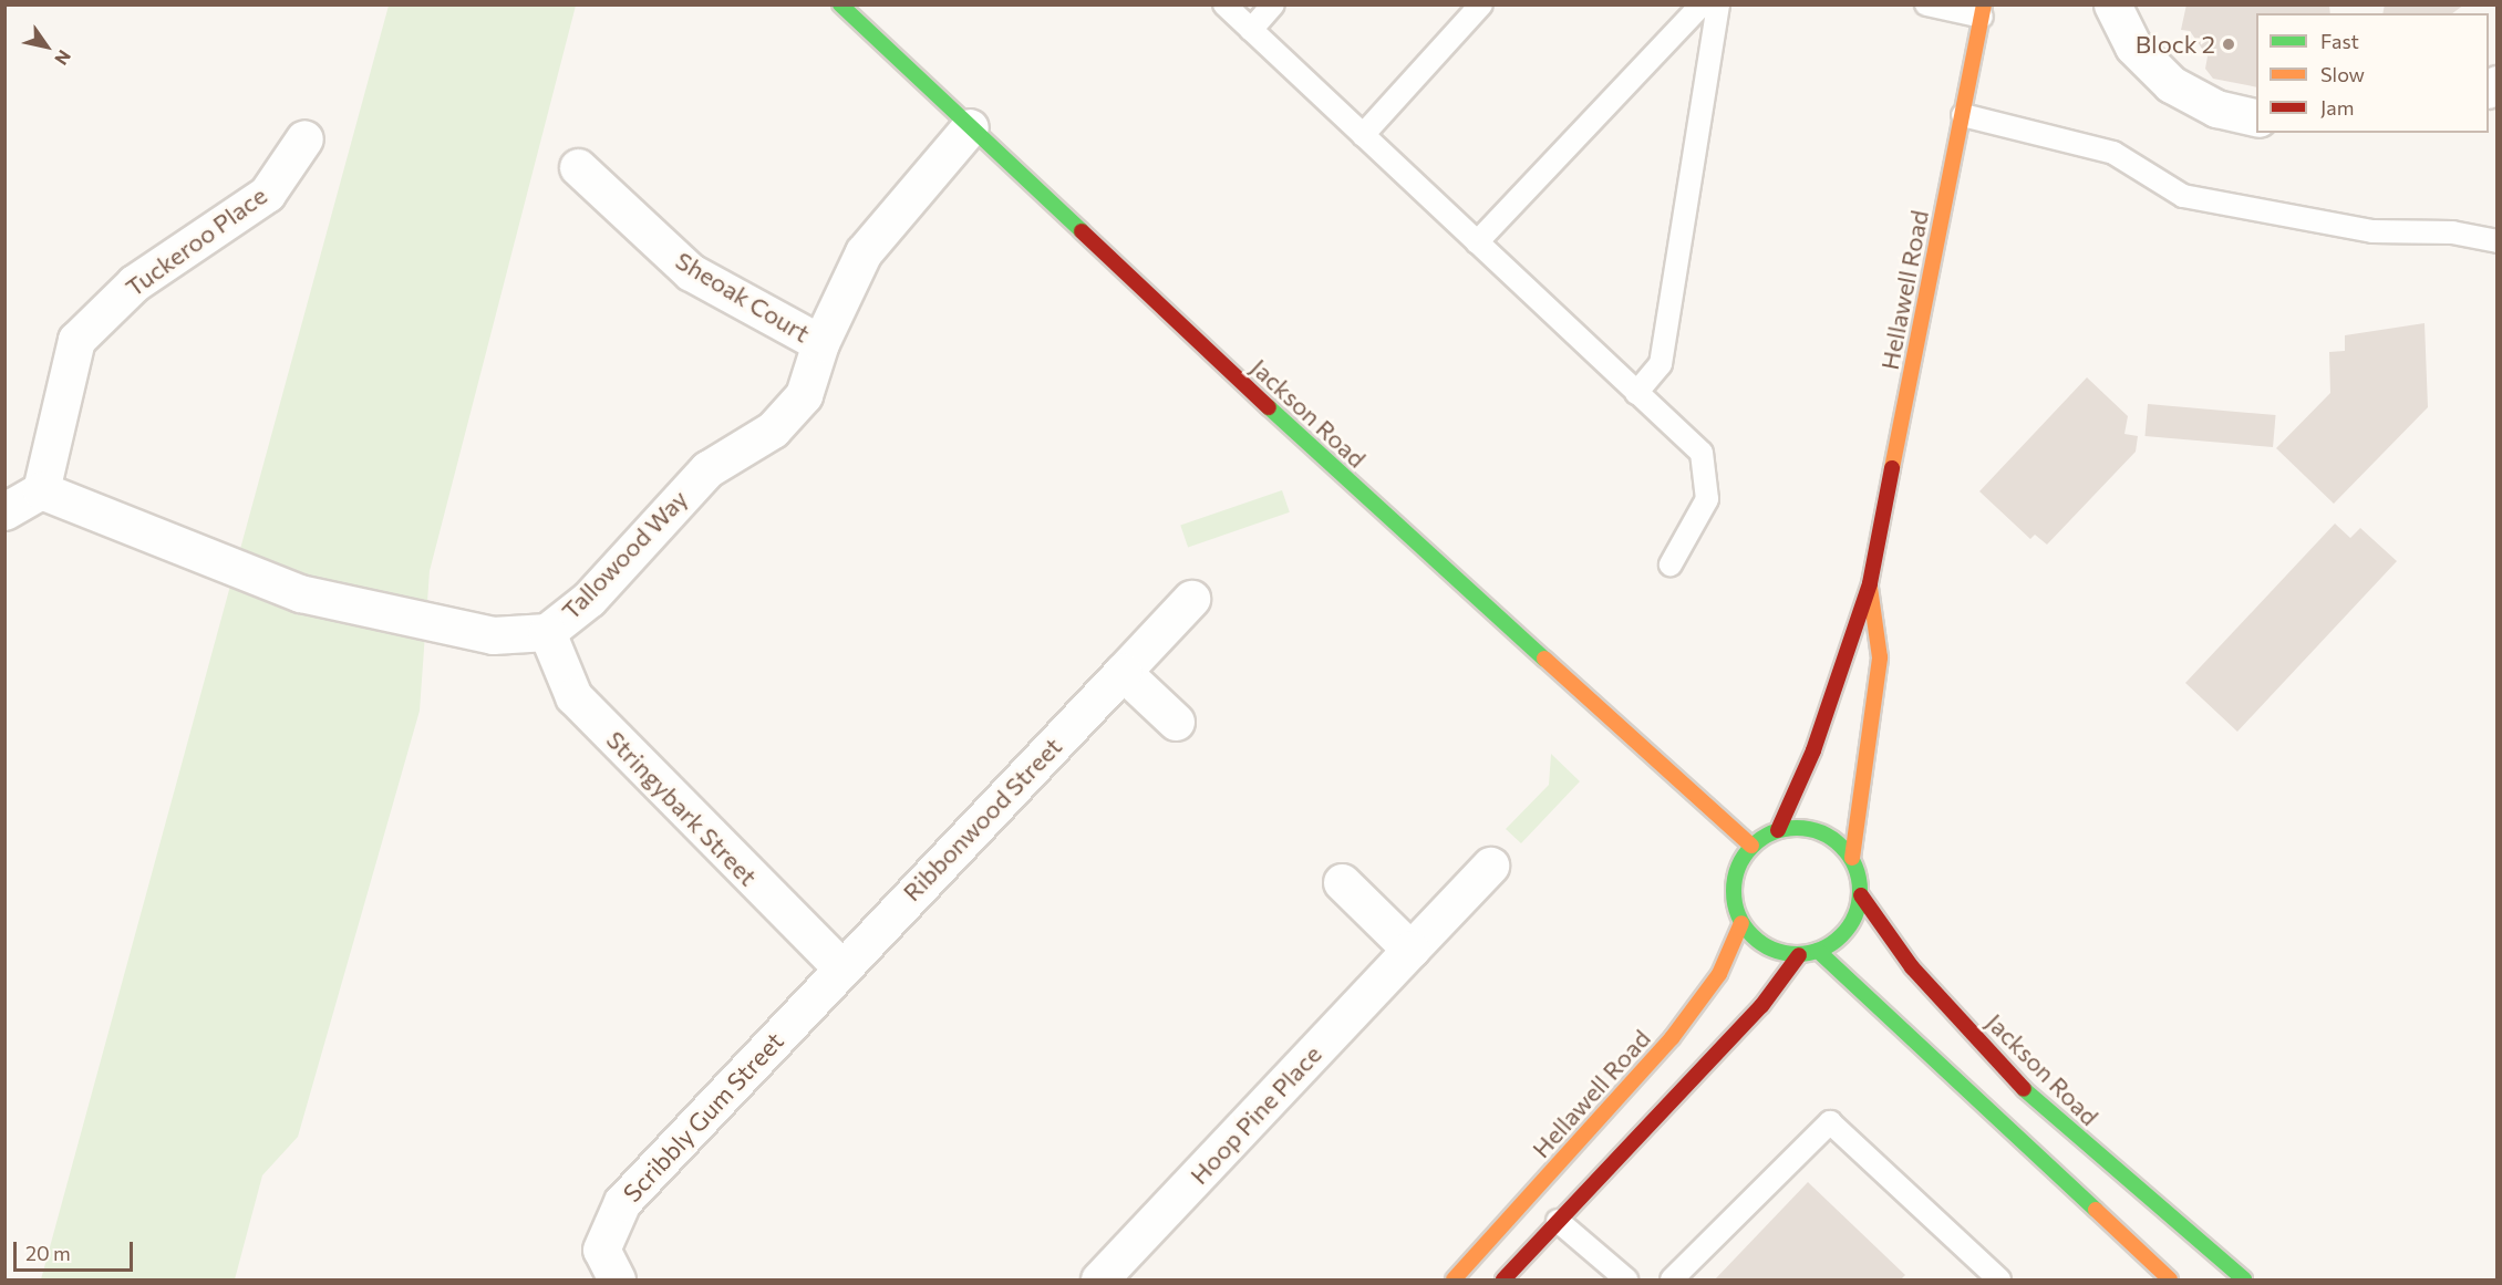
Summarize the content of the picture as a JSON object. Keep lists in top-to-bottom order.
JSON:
{
  "streets": {
    "street": [
      "Tuckeroo Place",
      "Hellawell Road",
      "Sheoak Court",
      "Jackson Road",
      "Tallowood Way",
      "Stringybark Street",
      "Ribbonwood Street",
      "Hoop Pine Place",
      "Scribbly Gum Street"
    ]
  },
  "crossings": [
    ["Tuckeroo Place", "Tallowood Way"],
    ["Hellawell Road", "Jackson Road"],
    ["Sheoak Court", "Tallowood Way"],
    ["Jackson Road", "Tallowood Way"],
    ["Tallowood Way", "Stringybark Street"],
    ["Stringybark Street", "Ribbonwood Street"],
    ["Stringybark Street", "Scribbly Gum Street"],
    ["Ribbonwood Street", "Scribbly Gum Street"]
  ],
  "places": ["Block 2"],
  "legend": ["Fast", "Slow", "Jam"],
  "scale_bar": "20 m",
  "north": "bottom right"
}
